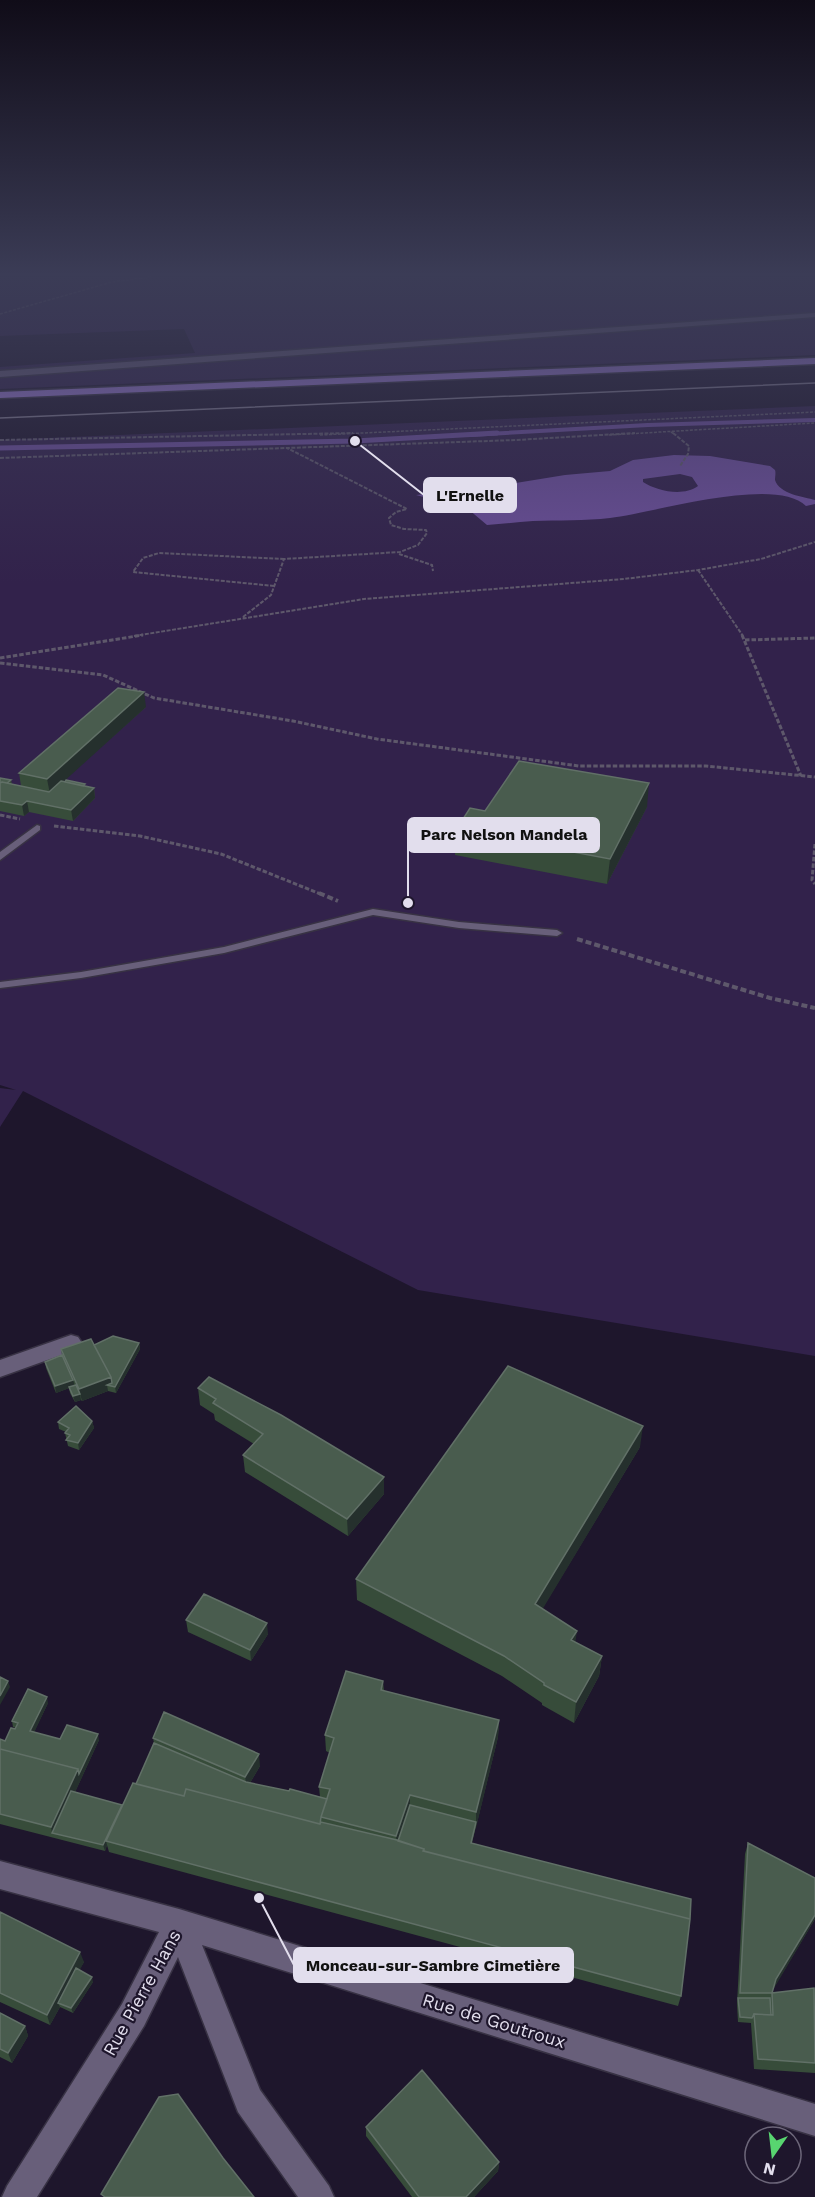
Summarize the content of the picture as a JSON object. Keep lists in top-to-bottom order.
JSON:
{
  "streets": {
    "street": ["Rue Pierre Hans", "Rue de Goutroux"]
  },
  "crossings": [
    ["Rue Pierre Hans", "Rue de Goutroux"]
  ],
  "places": ["L'Ernelle", "Parc Nelson Mandela", "Monceau-sur-Sambre Cimetière"],
  "north": "bottom"
}
